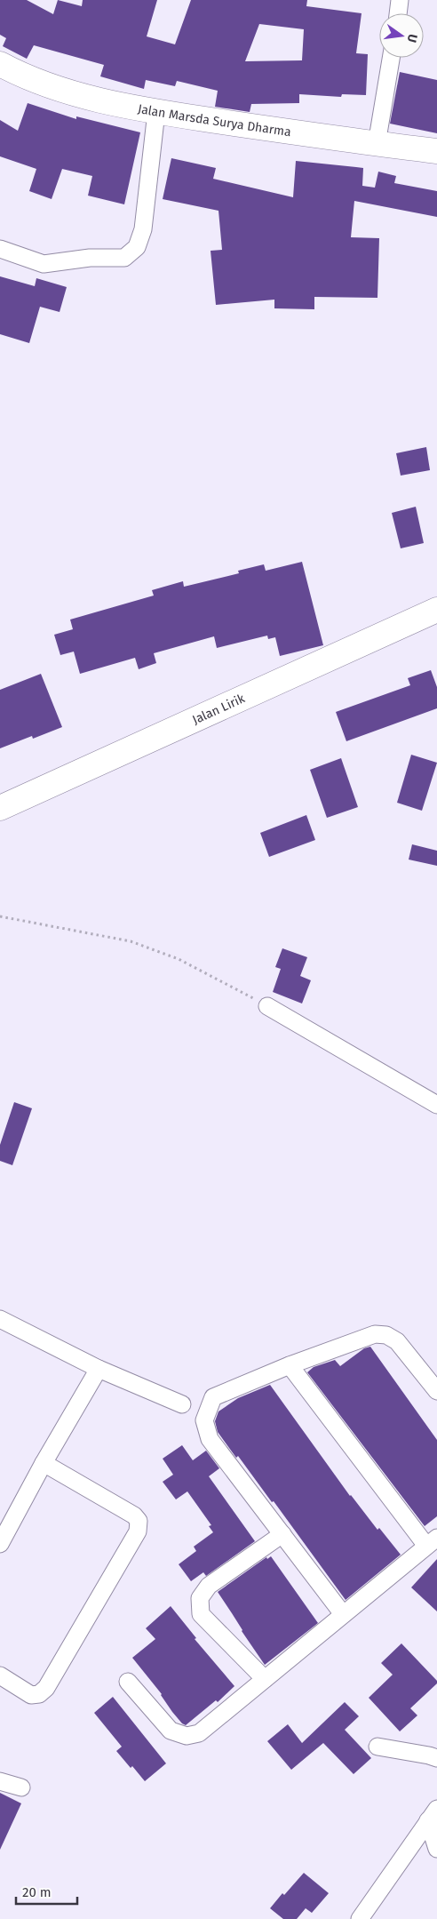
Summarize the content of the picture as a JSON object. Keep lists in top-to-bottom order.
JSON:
{
  "streets": {
    "main road": ["Jalan Marsda Surya Dharma", "Jalan Lirik"]
  },
  "scale_bar": "20 m",
  "north": "right"
}
